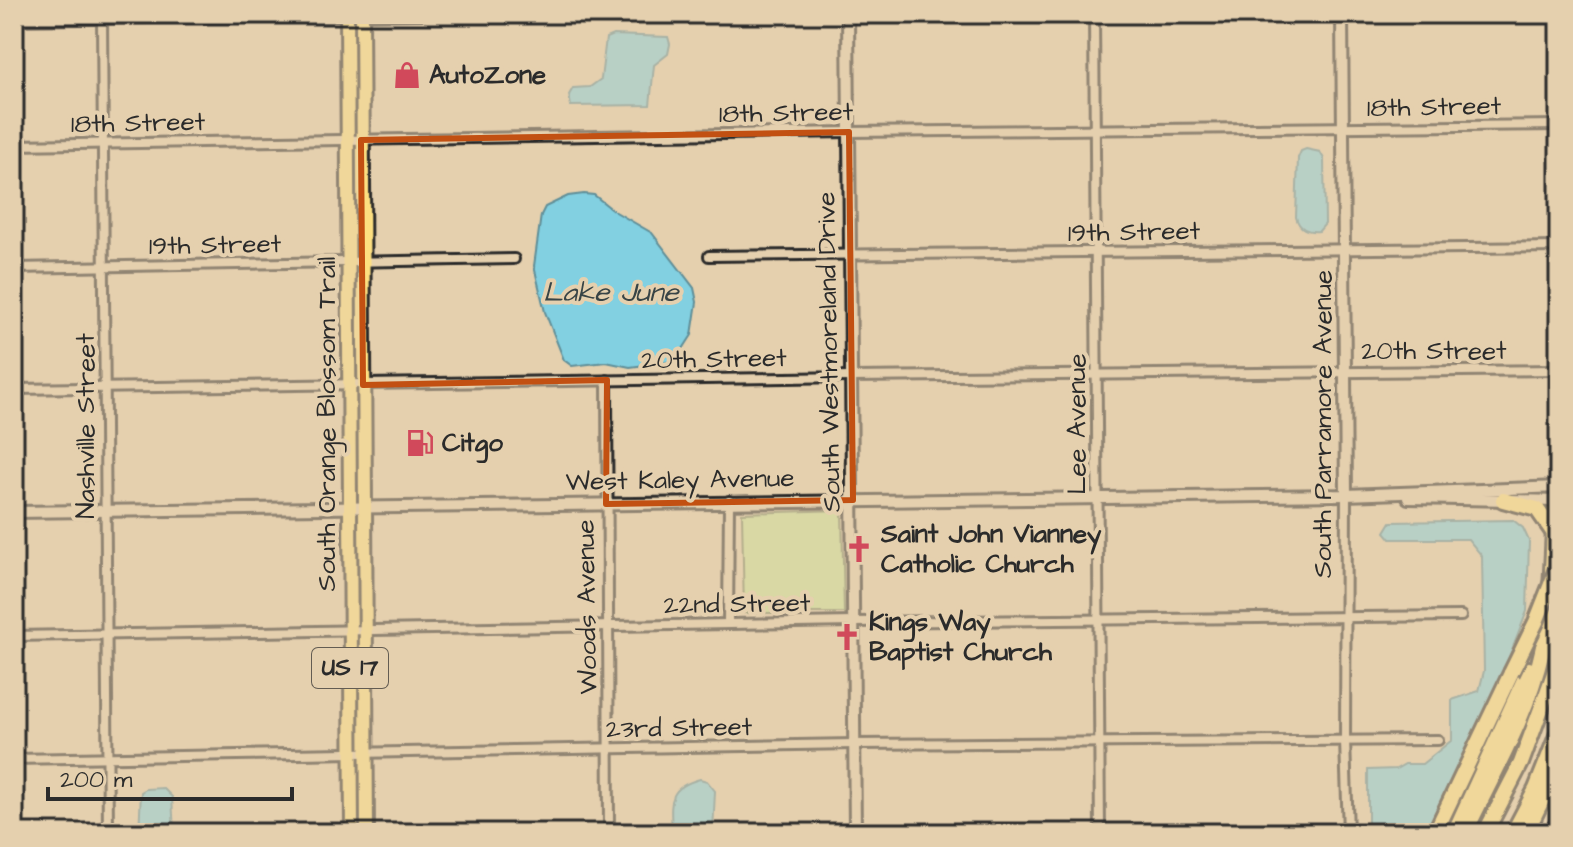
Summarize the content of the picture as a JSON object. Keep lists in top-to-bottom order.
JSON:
{
  "streets": {
    "main road": ["South Orange Blossom Trail", "US 17"],
    "street": [
      "18th Street",
      "19th Street",
      "20th Street",
      "South Westmoreland Drive",
      "Lee Avenue",
      "South Parramore Avenue",
      "Nashville Street",
      "West Kaley Avenue",
      "22nd Street",
      "Woods Avenue",
      "23rd Street"
    ]
  },
  "crossings": [
    ["18th Street", "South Westmoreland Drive"],
    ["18th Street", "South Orange Blossom Trail"],
    ["18th Street", "Lee Avenue"],
    ["18th Street", "South Parramore Avenue"],
    ["18th Street", "Nashville Street"],
    ["19th Street", "South Westmoreland Drive"],
    ["19th Street", "South Orange Blossom Trail"],
    ["19th Street", "Lee Avenue"],
    ["19th Street", "South Parramore Avenue"],
    ["19th Street", "Nashville Street"],
    ["20th Street", "South Westmoreland Drive"],
    ["20th Street", "South Orange Blossom Trail"],
    ["20th Street", "Lee Avenue"],
    ["20th Street", "South Parramore Avenue"],
    ["20th Street", "Nashville Street"],
    ["20th Street", "Woods Avenue"],
    ["South Westmoreland Drive", "West Kaley Avenue"],
    ["South Westmoreland Drive", "22nd Street"],
    ["South Westmoreland Drive", "23rd Street"],
    ["South Orange Blossom Trail", "West Kaley Avenue"],
    ["South Orange Blossom Trail", "22nd Street"],
    ["South Orange Blossom Trail", "23rd Street"],
    ["Lee Avenue", "West Kaley Avenue"],
    ["Lee Avenue", "22nd Street"],
    ["Lee Avenue", "23rd Street"],
    ["South Parramore Avenue", "West Kaley Avenue"],
    ["South Parramore Avenue", "22nd Street"],
    ["South Parramore Avenue", "23rd Street"],
    ["Nashville Street", "West Kaley Avenue"],
    ["Nashville Street", "22nd Street"],
    ["Nashville Street", "23rd Street"],
    ["West Kaley Avenue", "Woods Avenue"],
    ["22nd Street", "Woods Avenue"],
    ["Woods Avenue", "23rd Street"]
  ],
  "water": ["Lake June"],
  "places": {
    "shop": ["AutoZone"],
    "fuel station": ["Citgo"],
    "church": ["Saint John Vianney Catholic Church", "Kings Way Baptist Church"]
  },
  "scale_bar": "200 m"
}
